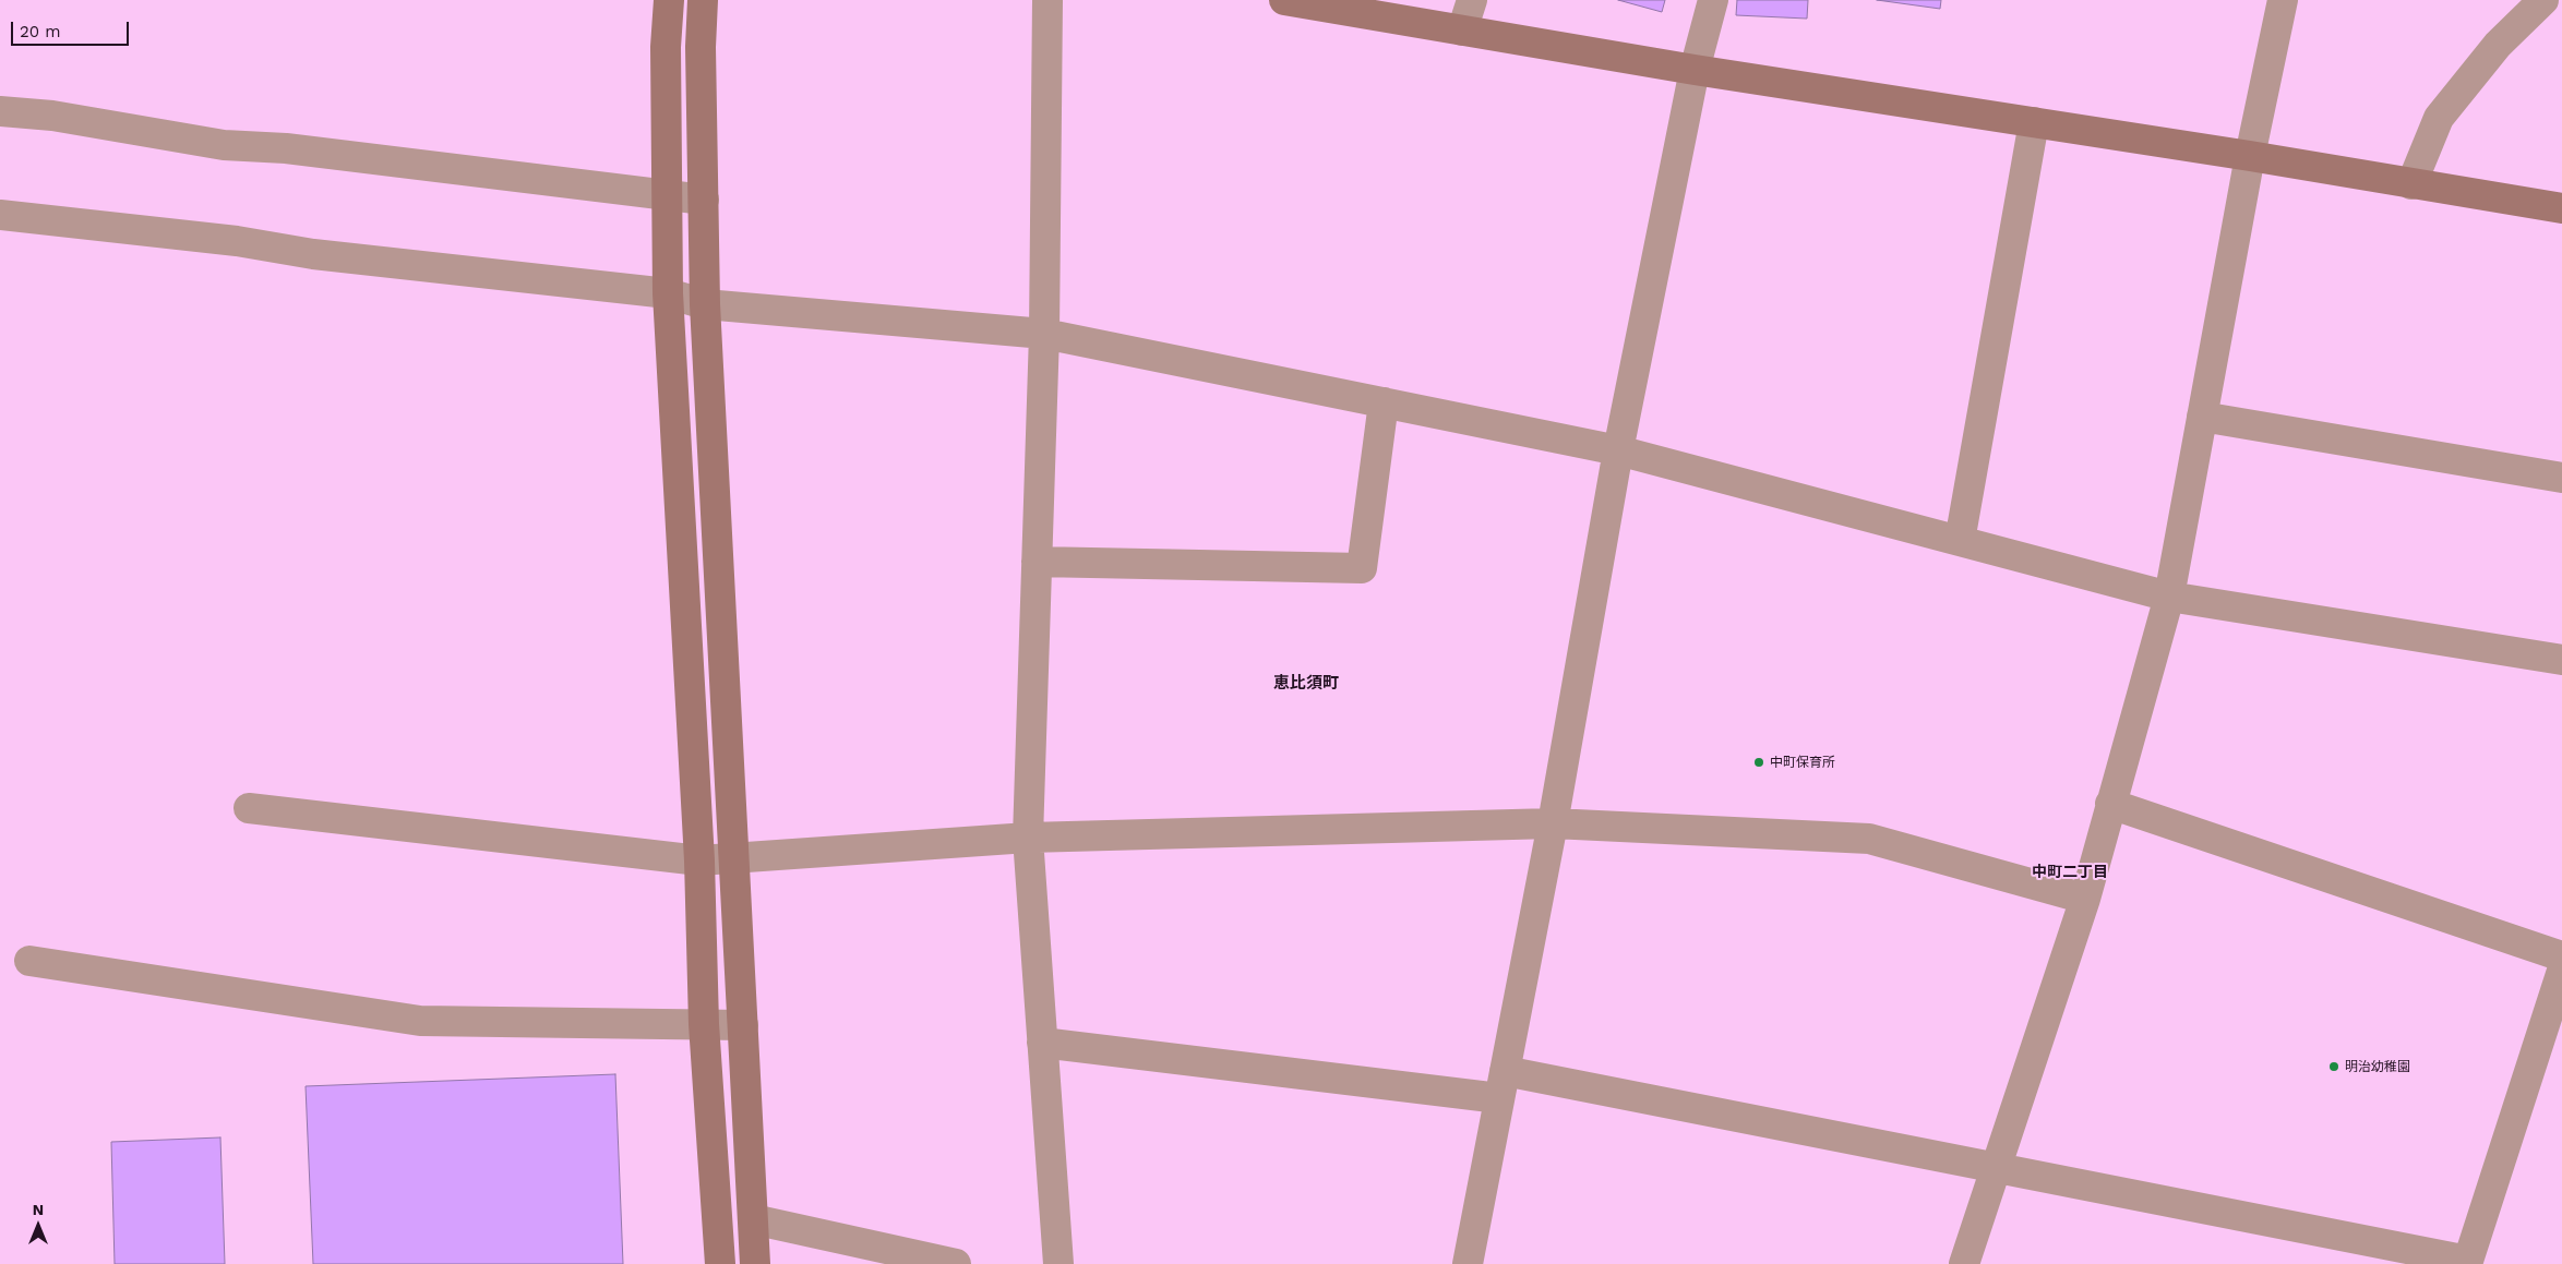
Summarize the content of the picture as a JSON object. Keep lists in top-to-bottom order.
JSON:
{
  "districts": ["恵比須町", "中町二丁目"],
  "places": ["中町保育所", "明治幼稚園"],
  "scale_bar": "20 m",
  "north": "top"
}
